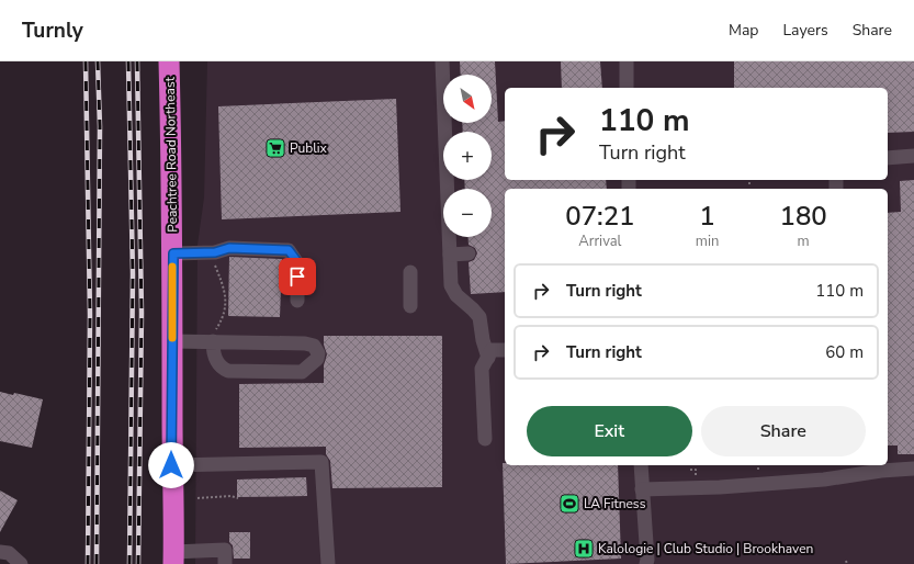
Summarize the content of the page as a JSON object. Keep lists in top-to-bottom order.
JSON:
{
  "streets": {
    "highway": ["Peachtree Road Northeast"]
  },
  "places": {
    "supermarket": ["Publix"],
    "sports": ["LA Fitness"],
    "hospital": ["Kalologie | Club Studio | Brookhaven"]
  },
  "north": "bottom right",
  "page": {
    "header": "Turnly",
    "nav": ["Map", "Layers", "Share"],
    "map_buttons": ["+", "−"],
    "turn": ["110 m", "Turn right"],
    "eta": [
      "07:21",
      "Arrival",
      "1",
      "min",
      "180",
      "m"
    ],
    "list": [
      {
        "name": "Turn right",
        "value": "110 m"
      },
      {
        "name": "Turn right",
        "value": "60 m"
      }
    ],
    "buttons": ["Exit", "Share"]
  }
}
